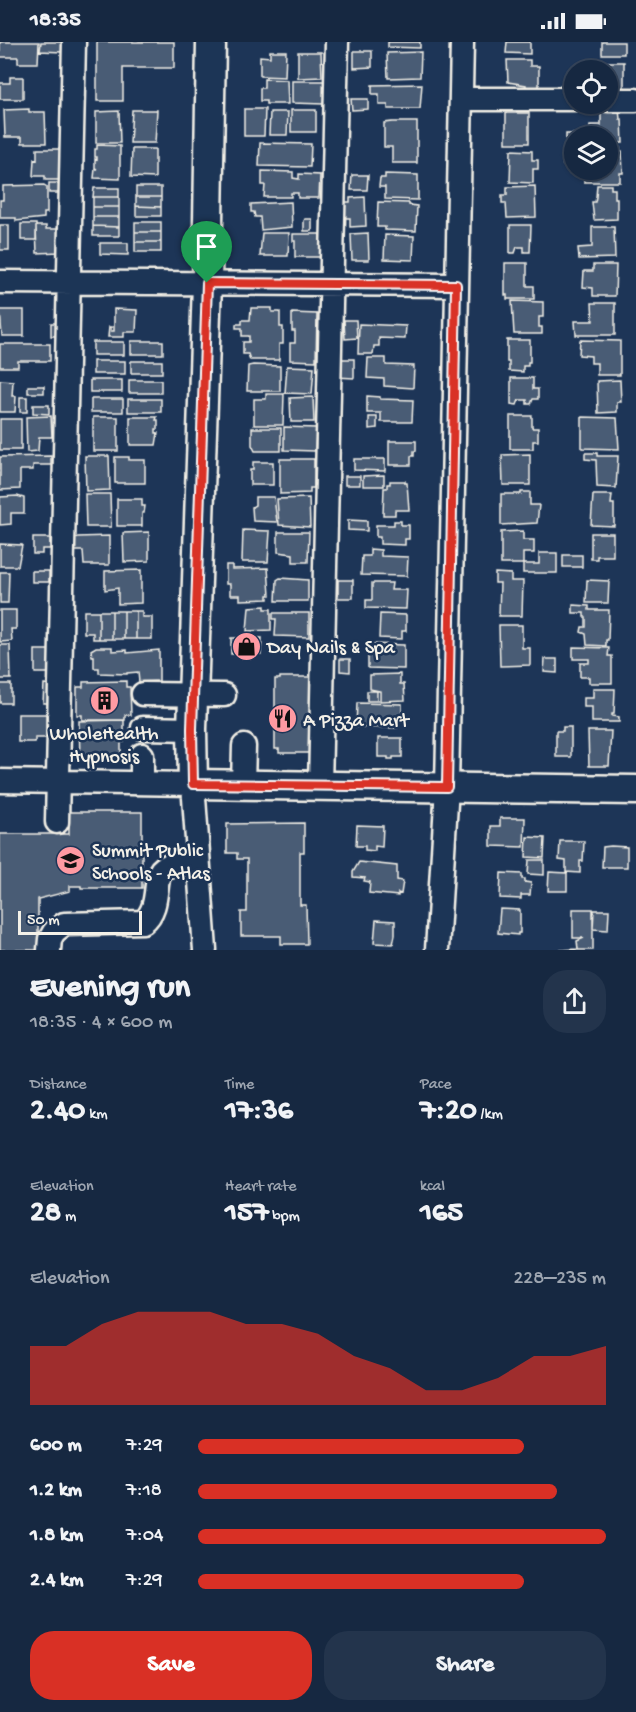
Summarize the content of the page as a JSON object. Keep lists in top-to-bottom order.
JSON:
{
  "places": {
    "shop": ["Day Nails & Spa"],
    "building": ["WholeHealth Hypnosis"],
    "restaurant": ["A Pizza Mart"],
    "school or university": ["Summit Public Schools - Atlas"]
  },
  "scale_bar": "50 m",
  "page": {
    "status": "18:35",
    "scale": "50 m",
    "heading": ["Evening run", "18:35 · 4 × 600 m"],
    "stats": [
      ["Distance", "2.40 km"],
      ["Time", "17:36"],
      ["Pace", "7:20 /km"],
      ["Elevation", "28 m"],
      ["Heart rate", "157 bpm"],
      ["kcal", "165"]
    ],
    "chart": ["Elevation", "228–235 m"],
    "list": [
      {
        "name": "600 m",
        "note": "7:29"
      },
      {
        "name": "1.2 km",
        "note": "7:18"
      },
      {
        "name": "1.8 km",
        "note": "7:04"
      },
      {
        "name": "2.4 km",
        "note": "7:29"
      }
    ],
    "buttons": ["Save", "Share"]
  }
}
